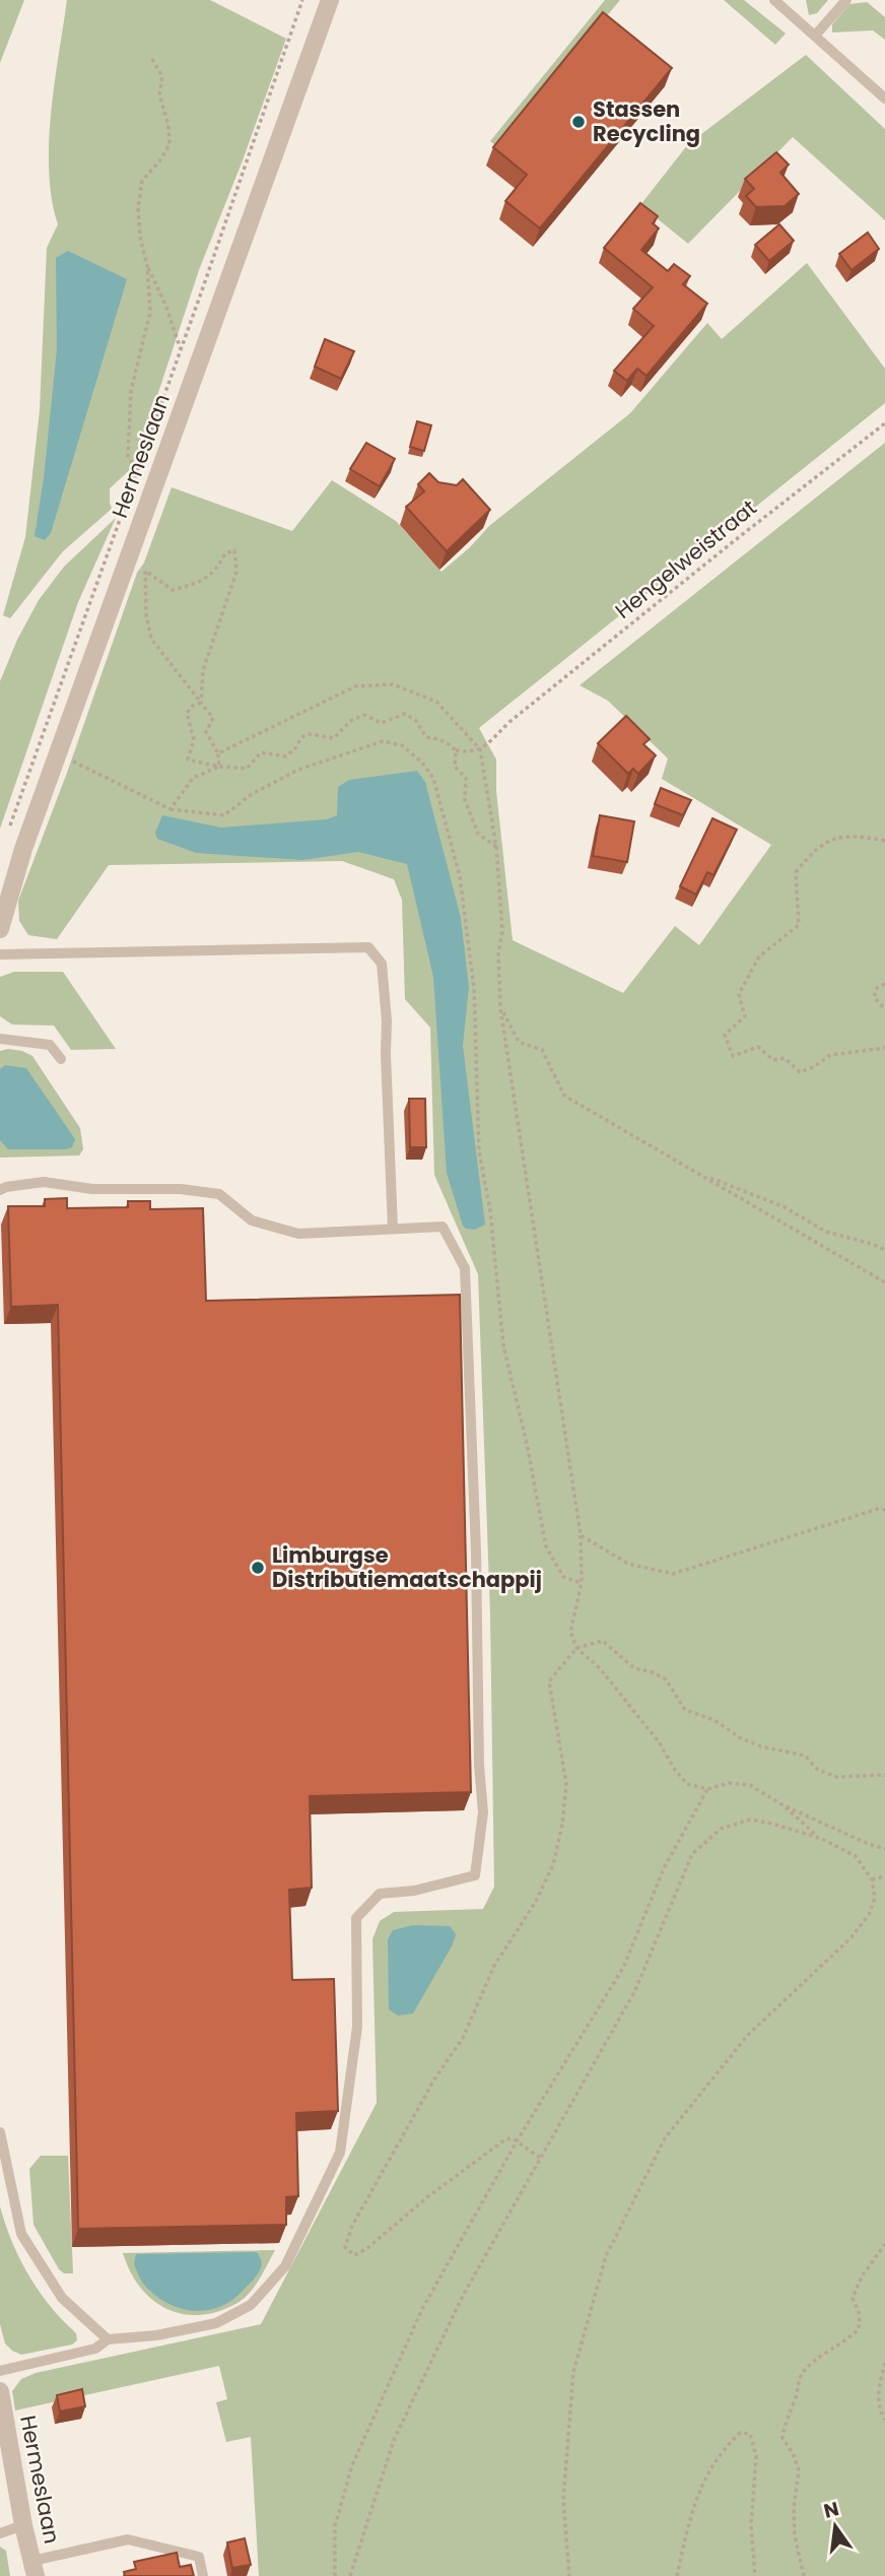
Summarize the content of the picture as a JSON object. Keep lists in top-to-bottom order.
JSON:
{
  "streets": {
    "street": ["Hermeslaan"],
    "path": ["Hengelweistraat"]
  },
  "places": ["Stassen Recycling", "Limburgse Distributiemaatschappij"],
  "north": "top"
}
